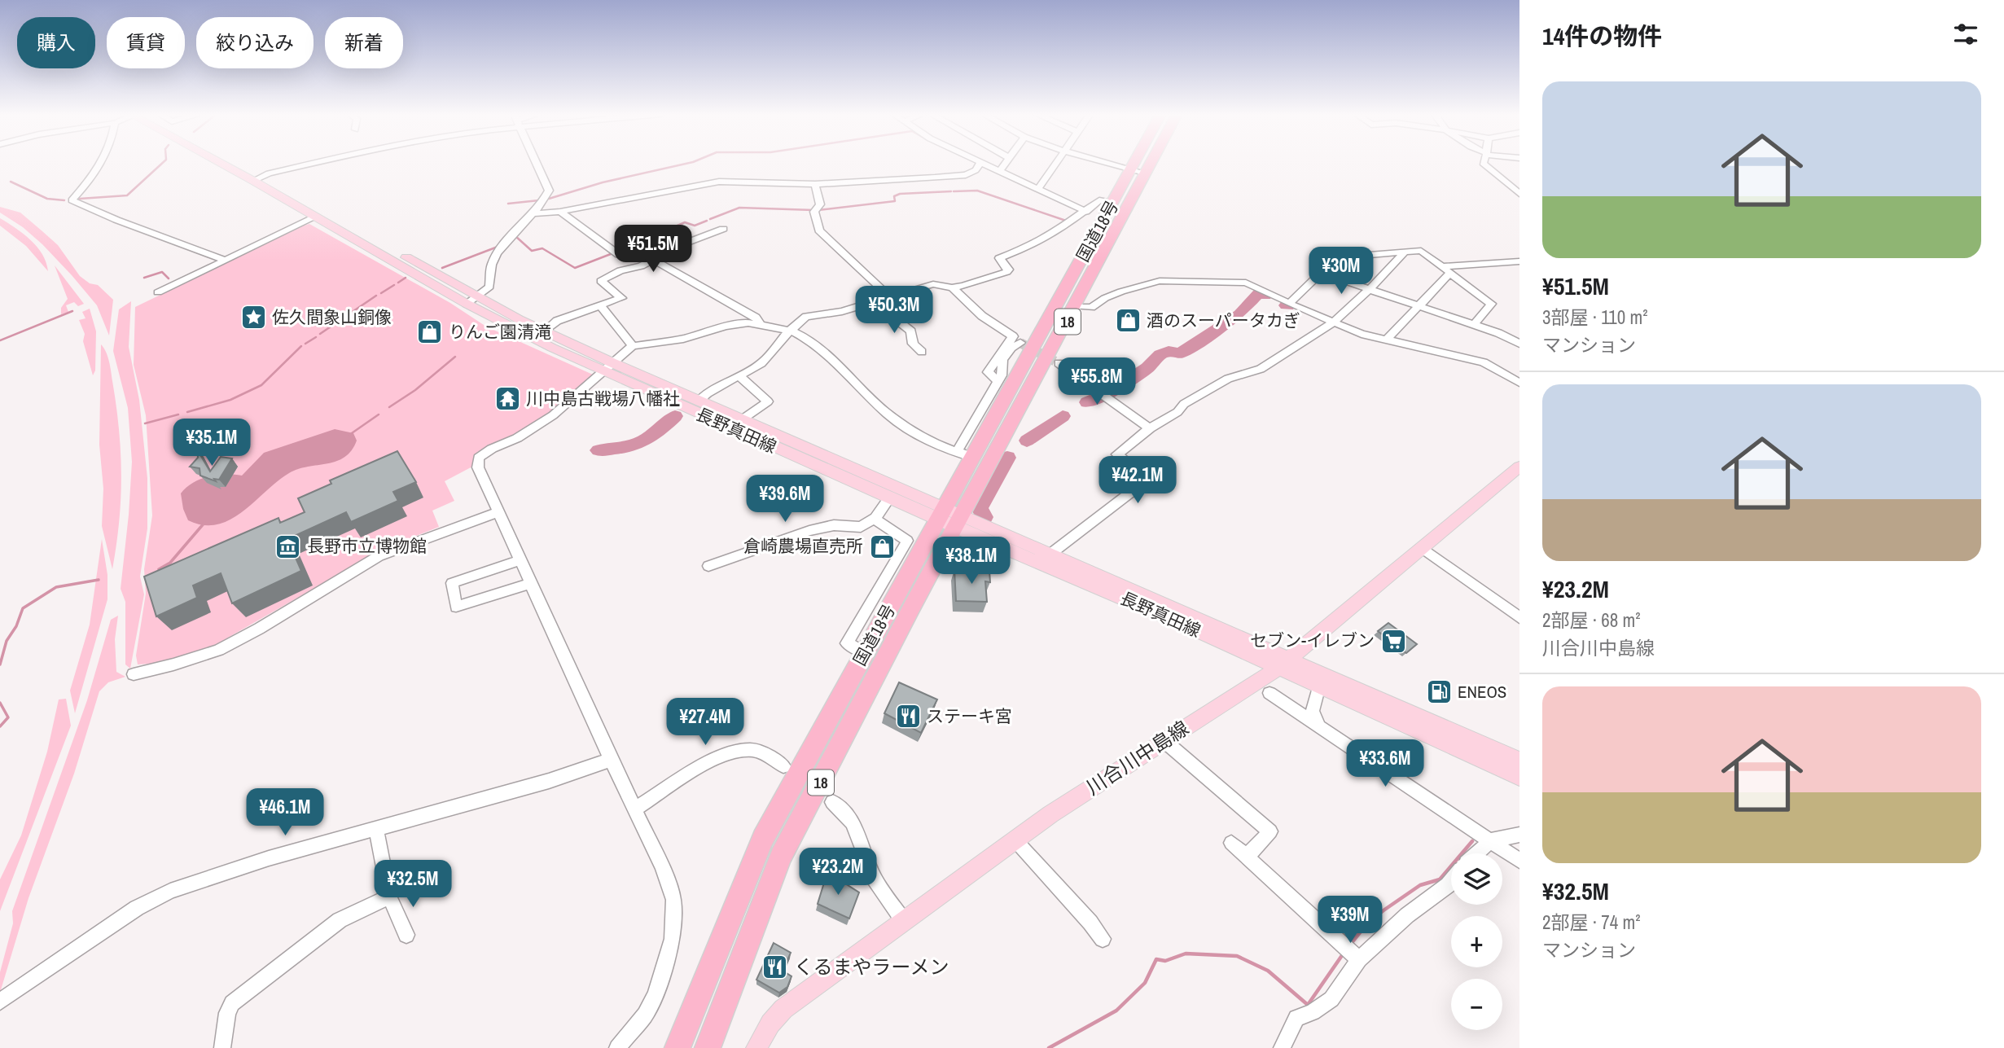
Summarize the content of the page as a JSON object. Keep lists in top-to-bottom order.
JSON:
{
  "streets": {
    "highway": ["国道18号", "18"],
    "main road": ["長野真田線", "川合川中島線"]
  },
  "crossings": [
    ["国道18号", "長野真田線"],
    ["長野真田線", "川合川中島線"]
  ],
  "places": {
    "place": ["佐久間象山銅像"],
    "shop": ["酒のスーパータカぎ", "りんご園清滝", "倉崎農場直売所"],
    "temple": ["川中島古戦場八幡社"],
    "museum": ["長野市立博物館"],
    "supermarket": ["セブン-イレブン"],
    "fuel station": ["ENEOS"],
    "restaurant": ["ステーキ宮", "くるまやラーメン"]
  },
  "page": {
    "heading": "14件の物件",
    "chip": [
      "購入",
      "賃貸",
      "絞り込み",
      "新着"
    ],
    "list": [
      {
        "name": "¥51.5M",
        "note": "3部屋 · 110 m² · マンション"
      },
      {
        "name": "¥23.2M",
        "note": "2部屋 · 68 m² · 川合川中島線"
      },
      {
        "name": "¥32.5M",
        "note": "2部屋 · 74 m² · マンション"
      }
    ],
    "price": [
      "¥51.5M",
      "¥30M",
      "¥50.3M",
      "¥55.8M",
      "¥35.1M",
      "¥42.1M",
      "¥39.6M",
      "¥38.1M",
      "¥27.4M",
      "¥33.6M",
      "¥46.1M",
      "¥23.2M",
      "¥32.5M",
      "¥39M"
    ],
    "map_buttons": ["+", "−"]
  }
}
